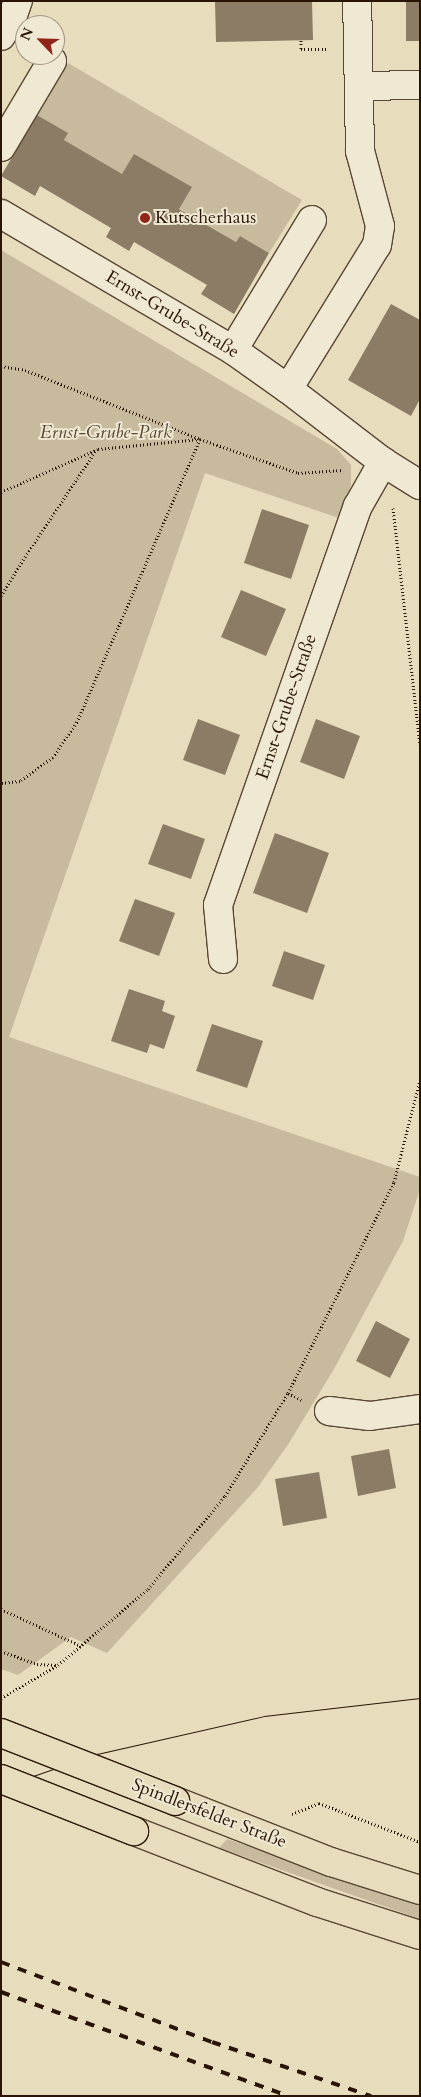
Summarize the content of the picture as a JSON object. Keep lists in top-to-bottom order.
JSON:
{
  "streets": {
    "highway": ["Spindlersfelder Straße"],
    "street": ["Ernst-Grube-Straße"]
  },
  "parks": ["Ernst-Grube-Park"],
  "places": ["Kutscherhaus"],
  "north": "top left"
}
